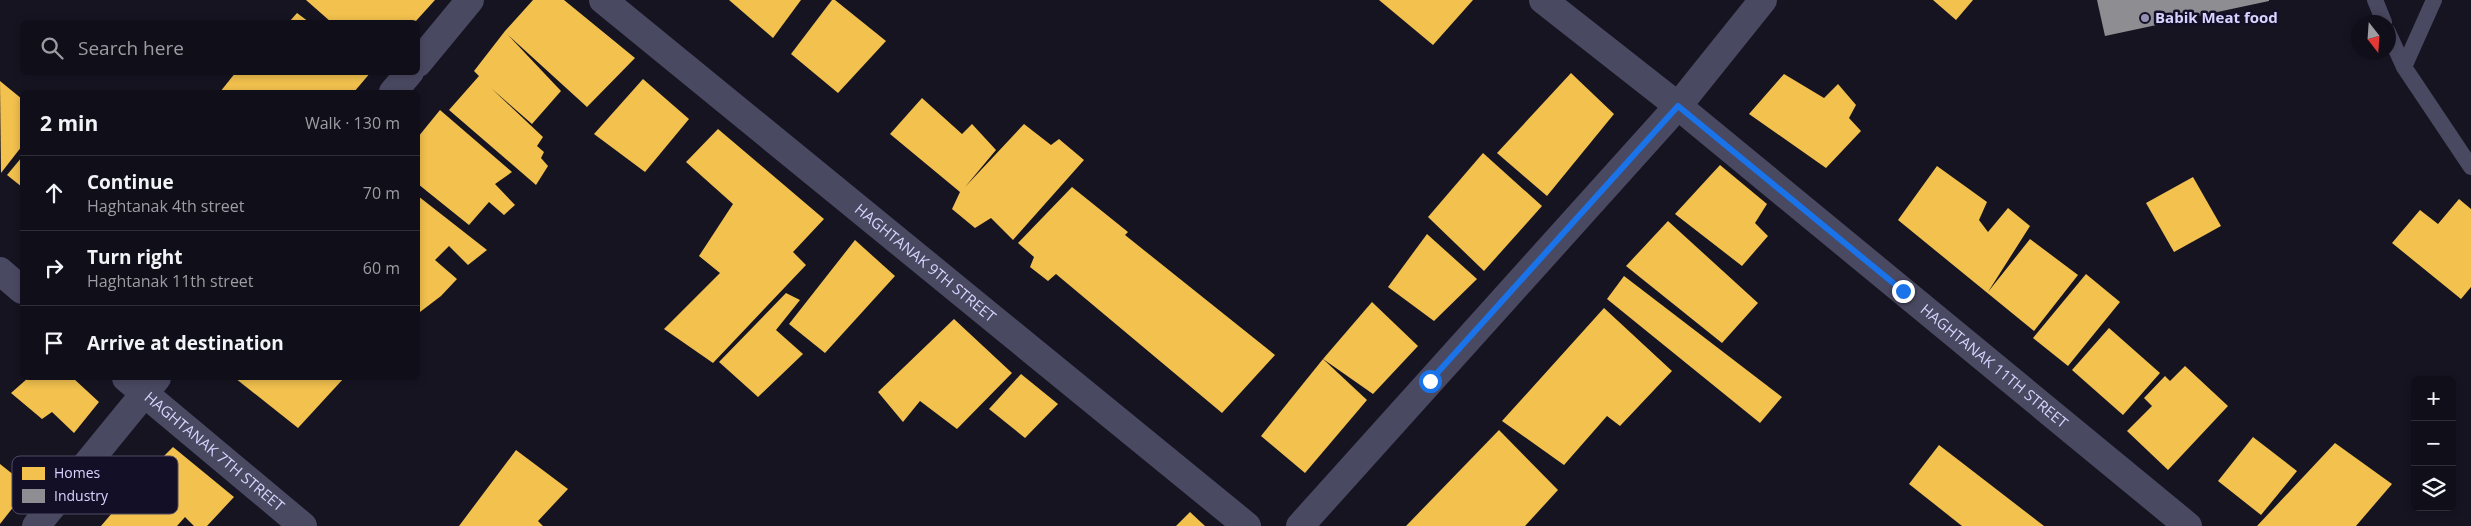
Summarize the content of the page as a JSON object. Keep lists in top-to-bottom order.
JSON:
{
  "streets": {
    "street": ["HAGHTANAK 9TH STREET", "HAGHTANAK 11TH STREET", "HAGHTANAK 7TH STREET"]
  },
  "places": ["Babik Meat food"],
  "legend": ["Homes", "Industry"],
  "north": "bottom",
  "page": {
    "search": "Search here",
    "heading": ["2 min", "Walk · 130 m"],
    "list": [
      ["Continue", "Haghtanak 4th street", "70 m"],
      ["Turn right", "Haghtanak 11th street", "60 m"],
      "Arrive at destination"
    ],
    "map_buttons": ["+", "−"]
  }
}
